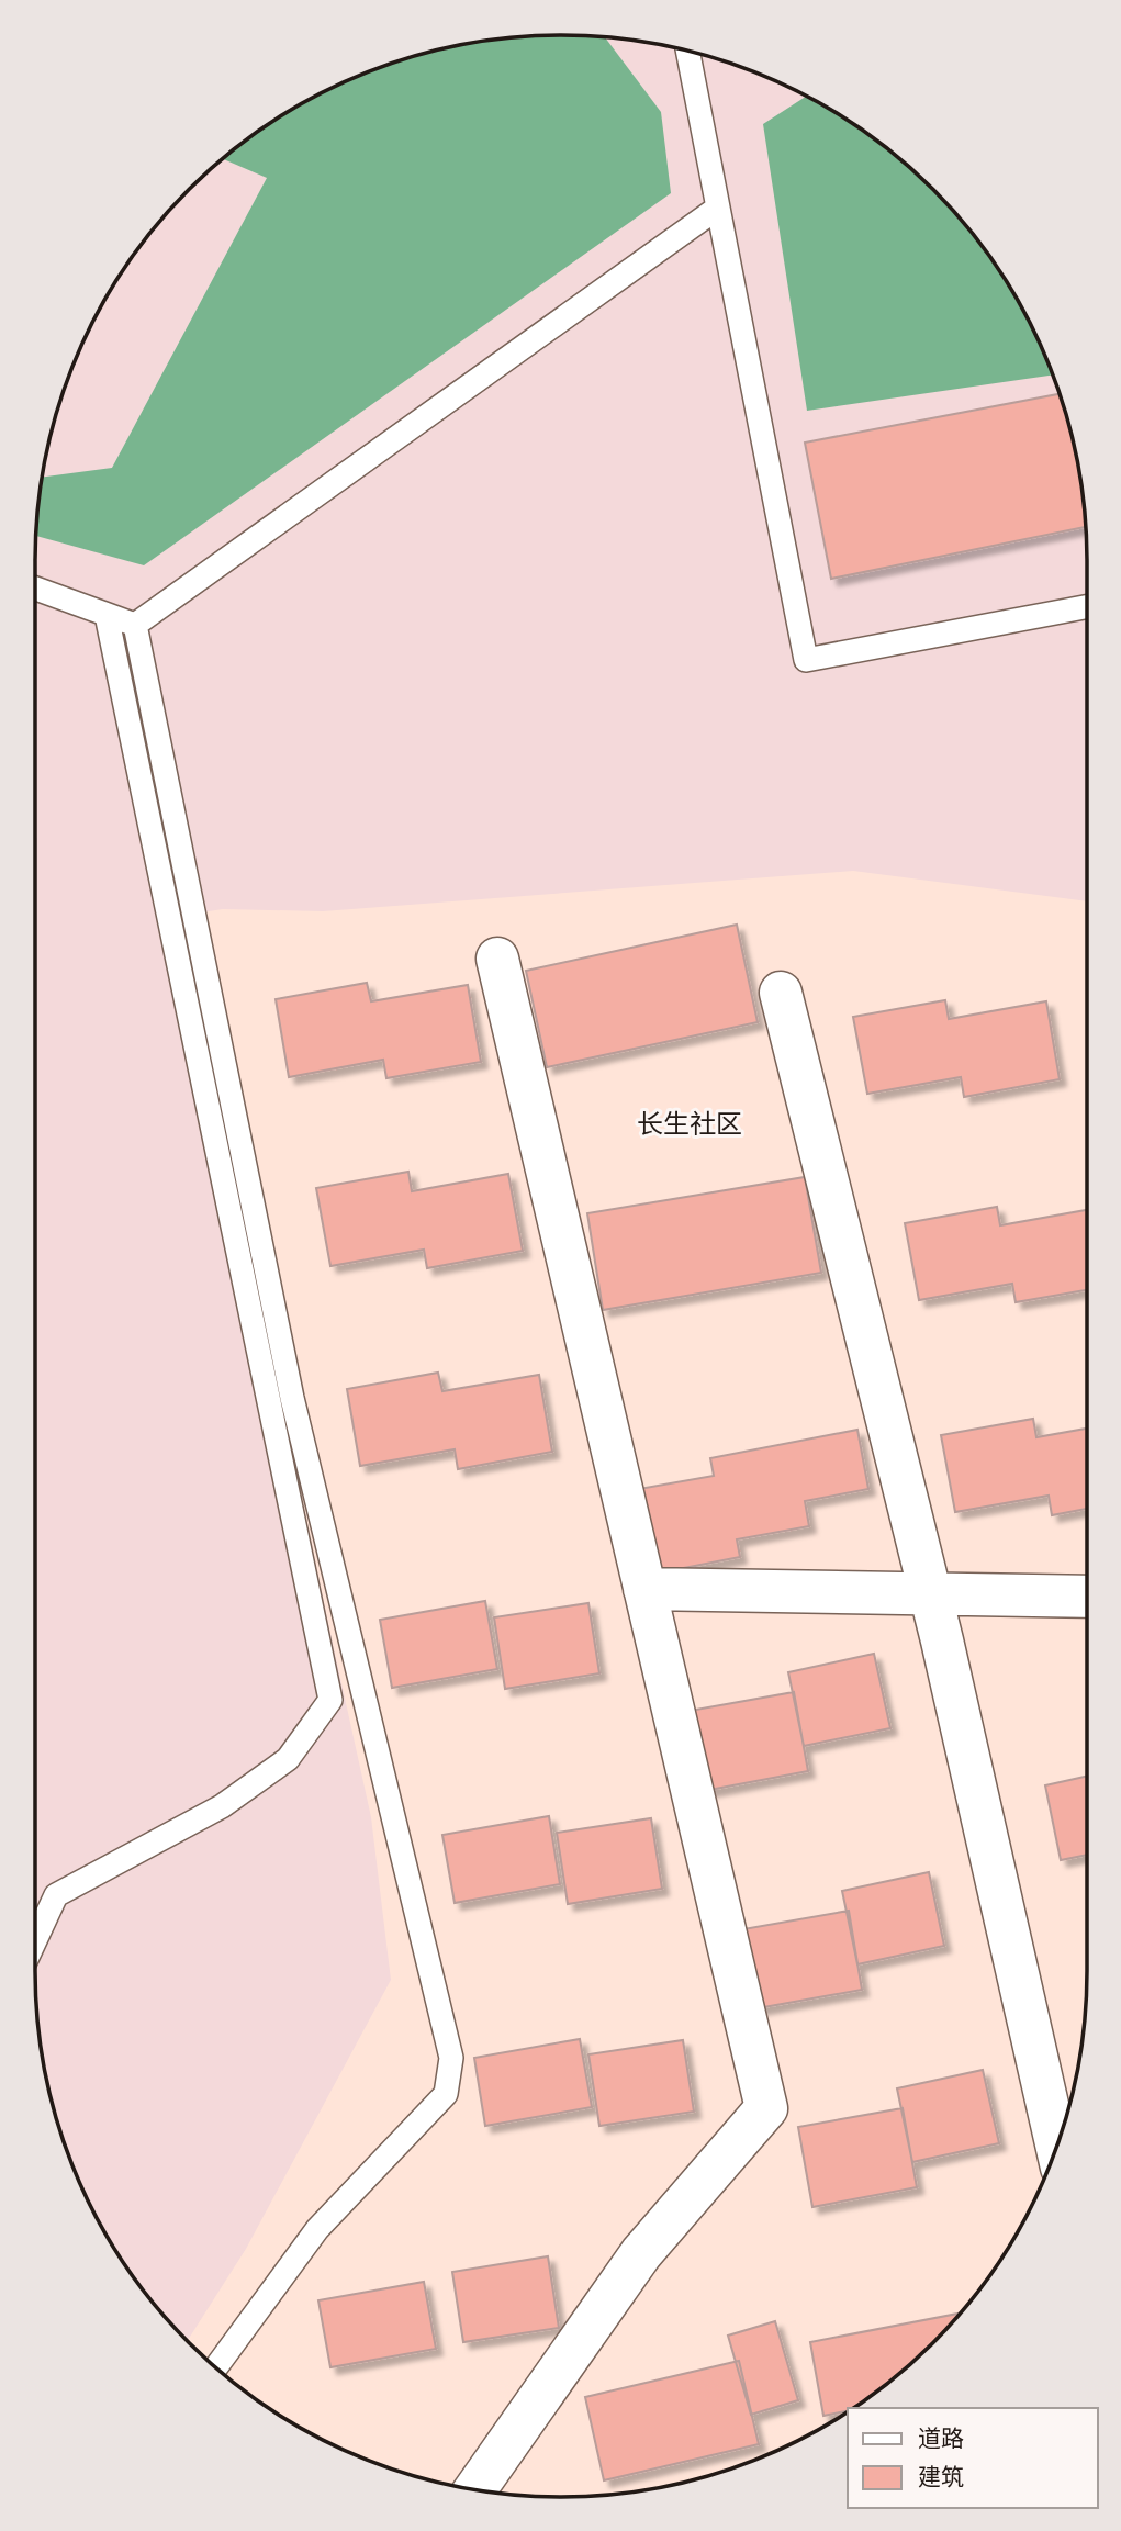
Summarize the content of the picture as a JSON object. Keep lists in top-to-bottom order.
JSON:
{
  "districts": ["长生社区"],
  "legend": ["道路", "建筑"]
}
